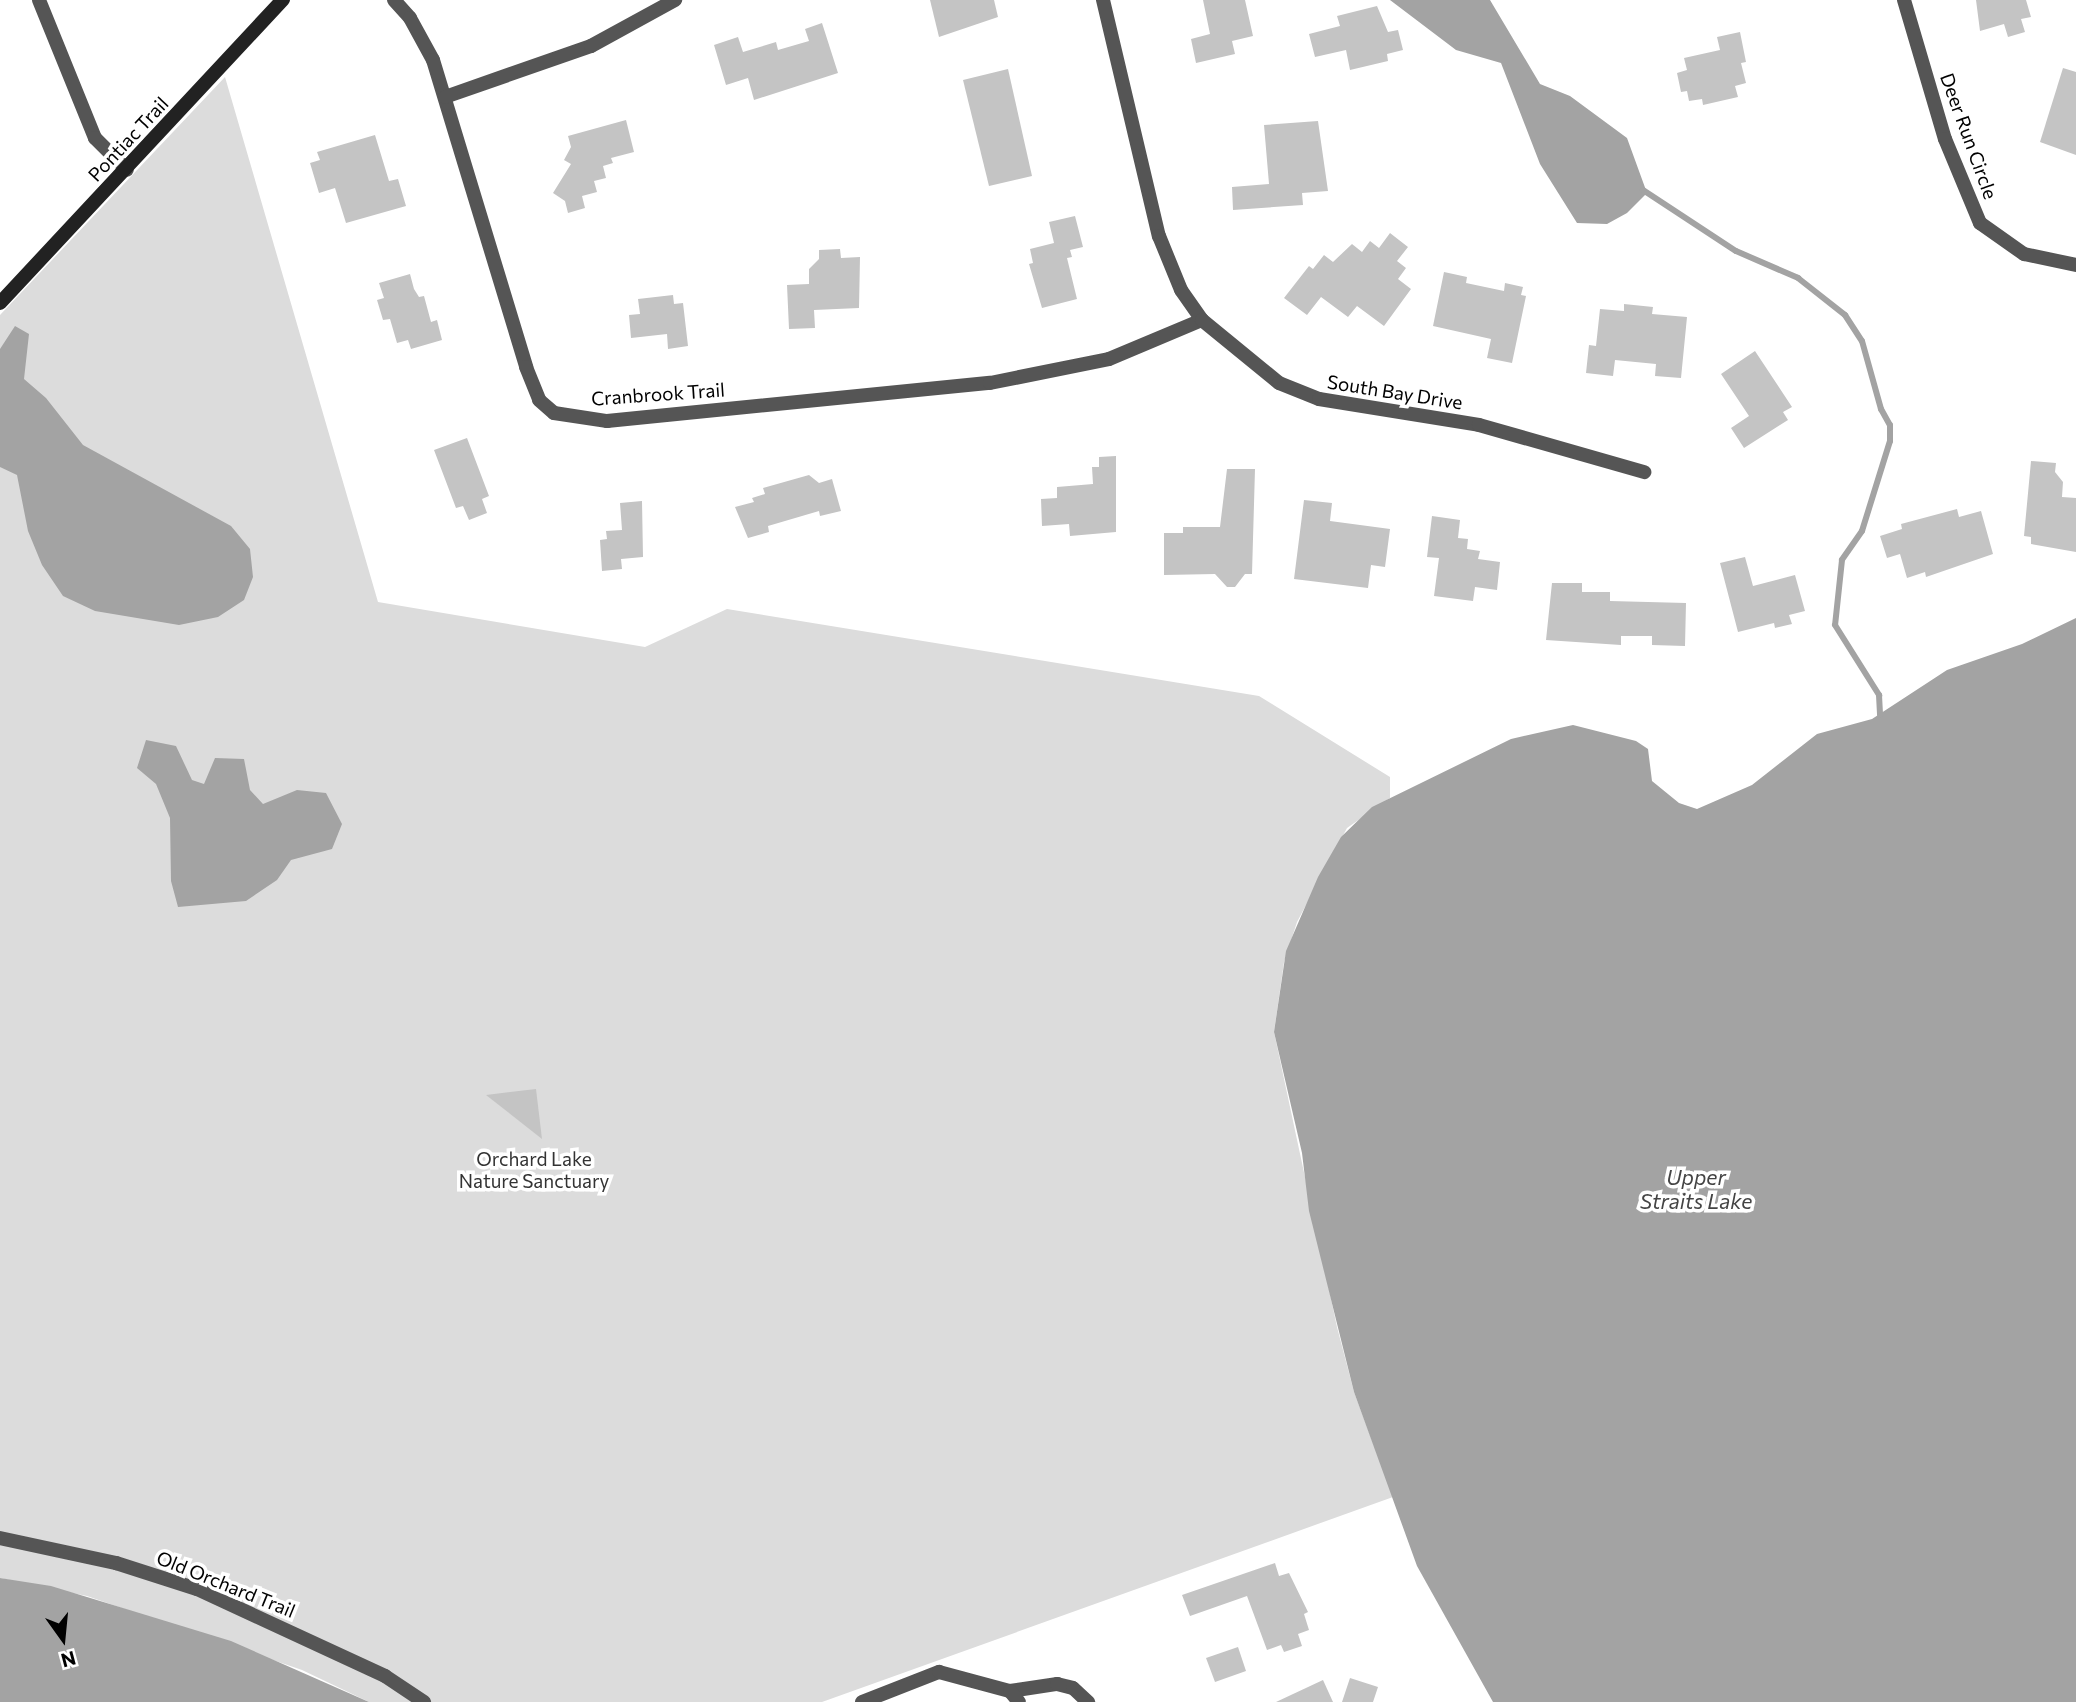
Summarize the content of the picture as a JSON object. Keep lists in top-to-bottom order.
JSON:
{
  "streets": {
    "main road": ["Pontiac Trail"],
    "street": [
      "Deer Run Circle",
      "South Bay Drive",
      "Cranbrook Trail",
      "Old Orchard Trail"
    ]
  },
  "crossings": [
    ["South Bay Drive", "Cranbrook Trail"]
  ],
  "water": ["Upper Straits Lake"],
  "parks": ["Orchard Lake Nature Sanctuary"],
  "north": "bottom"
}
